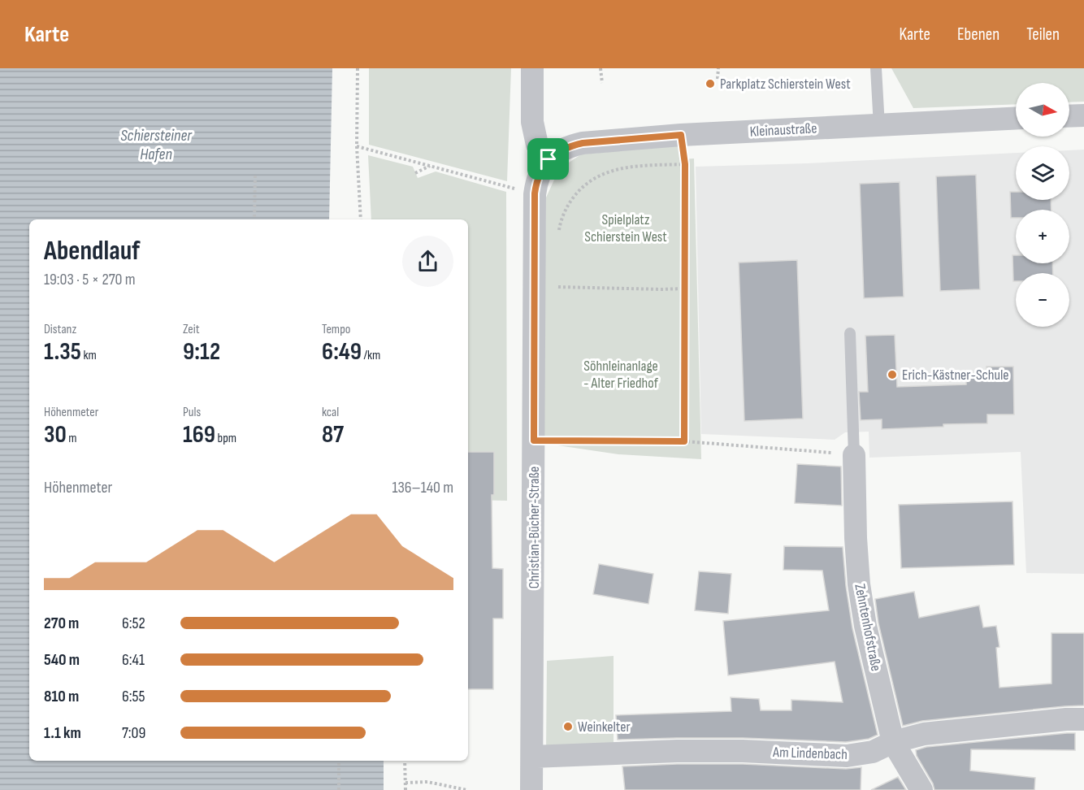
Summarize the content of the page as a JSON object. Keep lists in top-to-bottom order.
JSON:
{
  "streets": {
    "street": [
      "Kleinaustraße",
      "Christian-Bücher-Straße",
      "Zehntenhofstraße",
      "Am Lindenbach"
    ]
  },
  "crossings": [
    ["Kleinaustraße", "Christian-Bücher-Straße"],
    ["Christian-Bücher-Straße", "Am Lindenbach"],
    ["Zehntenhofstraße", "Am Lindenbach"]
  ],
  "water": ["Schiersteiner Hafen"],
  "parks": ["Spielplatz Schierstein West", "Söhnleinanlage - Alter Friedhof"],
  "places": ["Parkplatz Schierstein West", "Erich-Kästner-Schule", "Weinkelter"],
  "north": "right",
  "page": {
    "header": "Karte",
    "nav": ["Karte", "Ebenen", "Teilen"],
    "map_buttons": ["+", "−"],
    "heading": ["Abendlauf", "19:03 · 5 × 270 m"],
    "stats": [
      ["Distanz", "1.35 km"],
      ["Zeit", "9:12"],
      ["Tempo", "6:49 /km"],
      ["Höhenmeter", "30 m"],
      ["Puls", "169 bpm"],
      ["kcal", "87"]
    ],
    "chart": ["Höhenmeter", "136–140 m"],
    "list": [
      {
        "name": "270 m",
        "note": "6:52"
      },
      {
        "name": "540 m",
        "note": "6:41"
      },
      {
        "name": "810 m",
        "note": "6:55"
      },
      {
        "name": "1.1 km",
        "note": "7:09"
      }
    ]
  }
}
